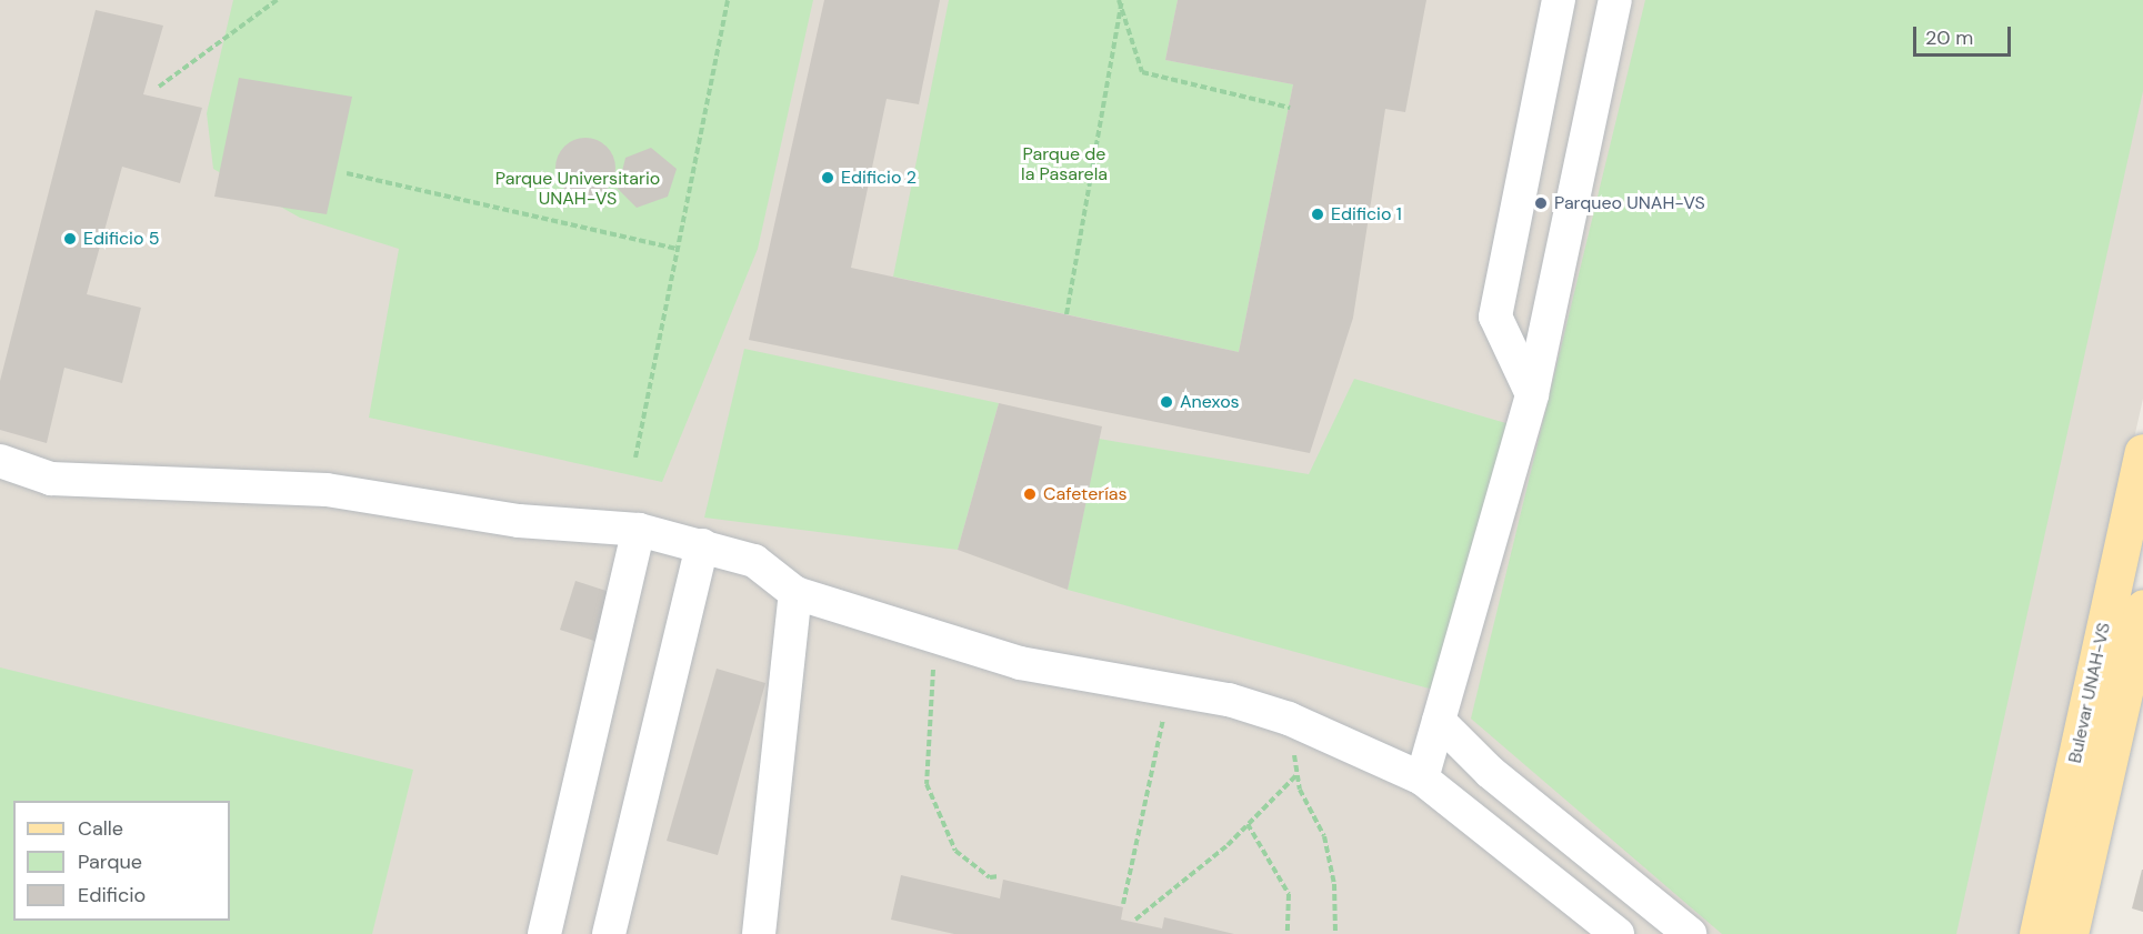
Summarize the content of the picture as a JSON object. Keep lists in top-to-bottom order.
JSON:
{
  "streets": {
    "main road": ["Bulevar UNAH-VS"]
  },
  "parks": ["Parque de la Pasarela", "Parque Universitario UNAH-VS"],
  "places": [
    "Edificio 2",
    "Parqueo UNAH-VS",
    "Edificio 1",
    "Edificio 5",
    "Anexos",
    "Cafeterías"
  ],
  "legend": ["Calle", "Parque", "Edificio"],
  "scale_bar": "20 m"
}
